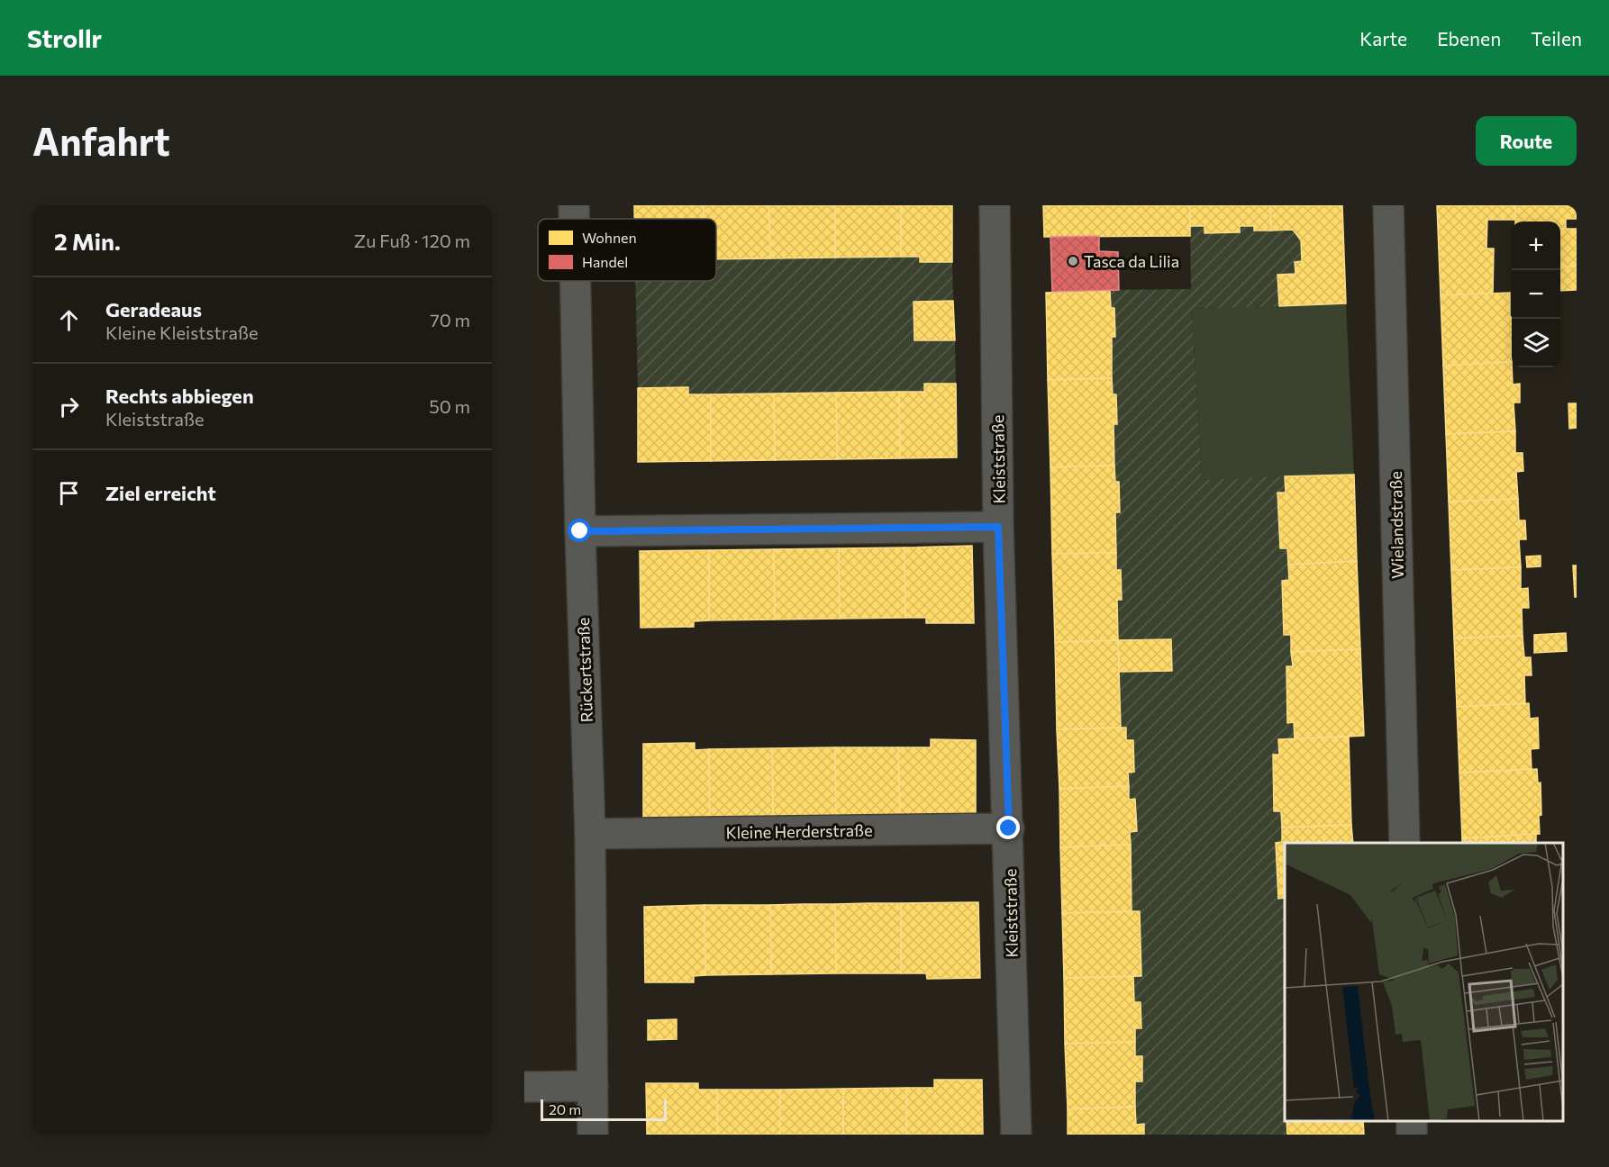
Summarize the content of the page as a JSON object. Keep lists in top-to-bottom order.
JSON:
{
  "streets": {
    "street": [
      "Kleiststraße",
      "Wielandstraße",
      "Rückertstraße",
      "Kleine Herderstraße"
    ]
  },
  "crossings": [
    ["Kleiststraße", "Kleine Herderstraße"],
    ["Rückertstraße", "Kleine Herderstraße"]
  ],
  "places": ["Tasca da Lilia"],
  "legend": ["Wohnen", "Handel"],
  "scale_bar": "20 m",
  "page": {
    "header": "Strollr",
    "nav": ["Karte", "Ebenen", "Teilen"],
    "buttons": "Route",
    "title": "Anfahrt",
    "heading": ["2 Min.", "Zu Fuß · 120 m"],
    "map_buttons": ["+", "−"],
    "list": [
      ["Geradeaus", "Kleine Kleiststraße", "70 m"],
      ["Rechts abbiegen", "Kleiststraße", "50 m"],
      "Ziel erreicht"
    ],
    "scale": "20 m"
  }
}
